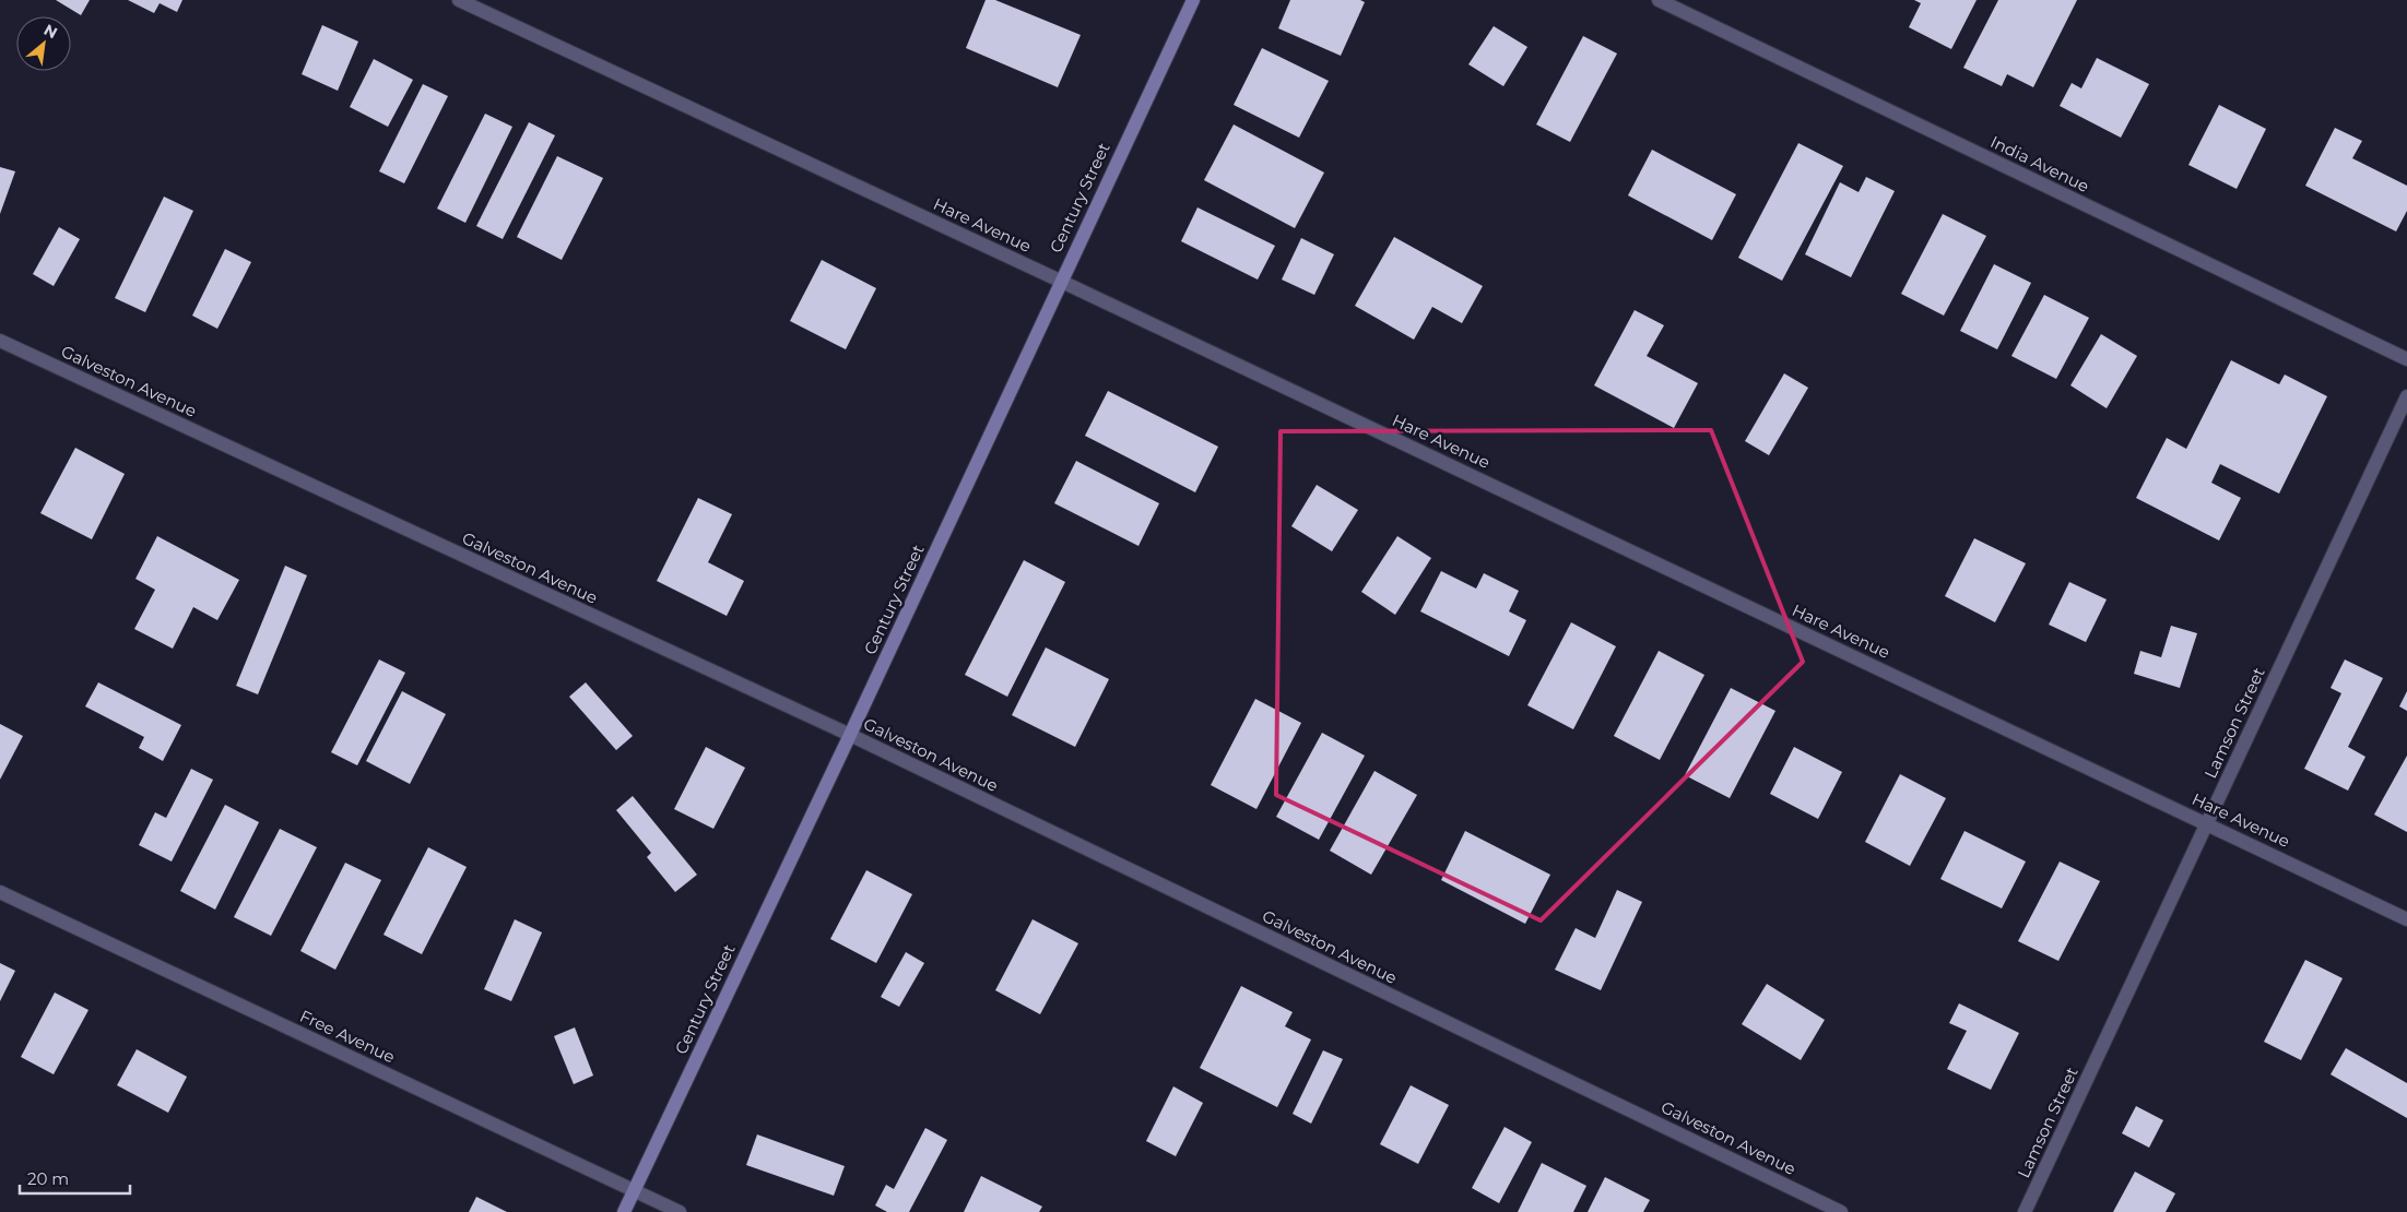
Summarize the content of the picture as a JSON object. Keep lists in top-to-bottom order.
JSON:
{
  "streets": {
    "street": [
      "India Avenue",
      "Century Street",
      "Hare Avenue",
      "Galveston Avenue",
      "Lamson Street",
      "Free Avenue"
    ]
  },
  "crossings": [
    ["Century Street", "Hare Avenue"],
    ["Century Street", "Galveston Avenue"],
    ["Century Street", "Free Avenue"],
    ["Hare Avenue", "Lamson Street"]
  ],
  "scale_bar": "20 m",
  "north": "top right"
}
